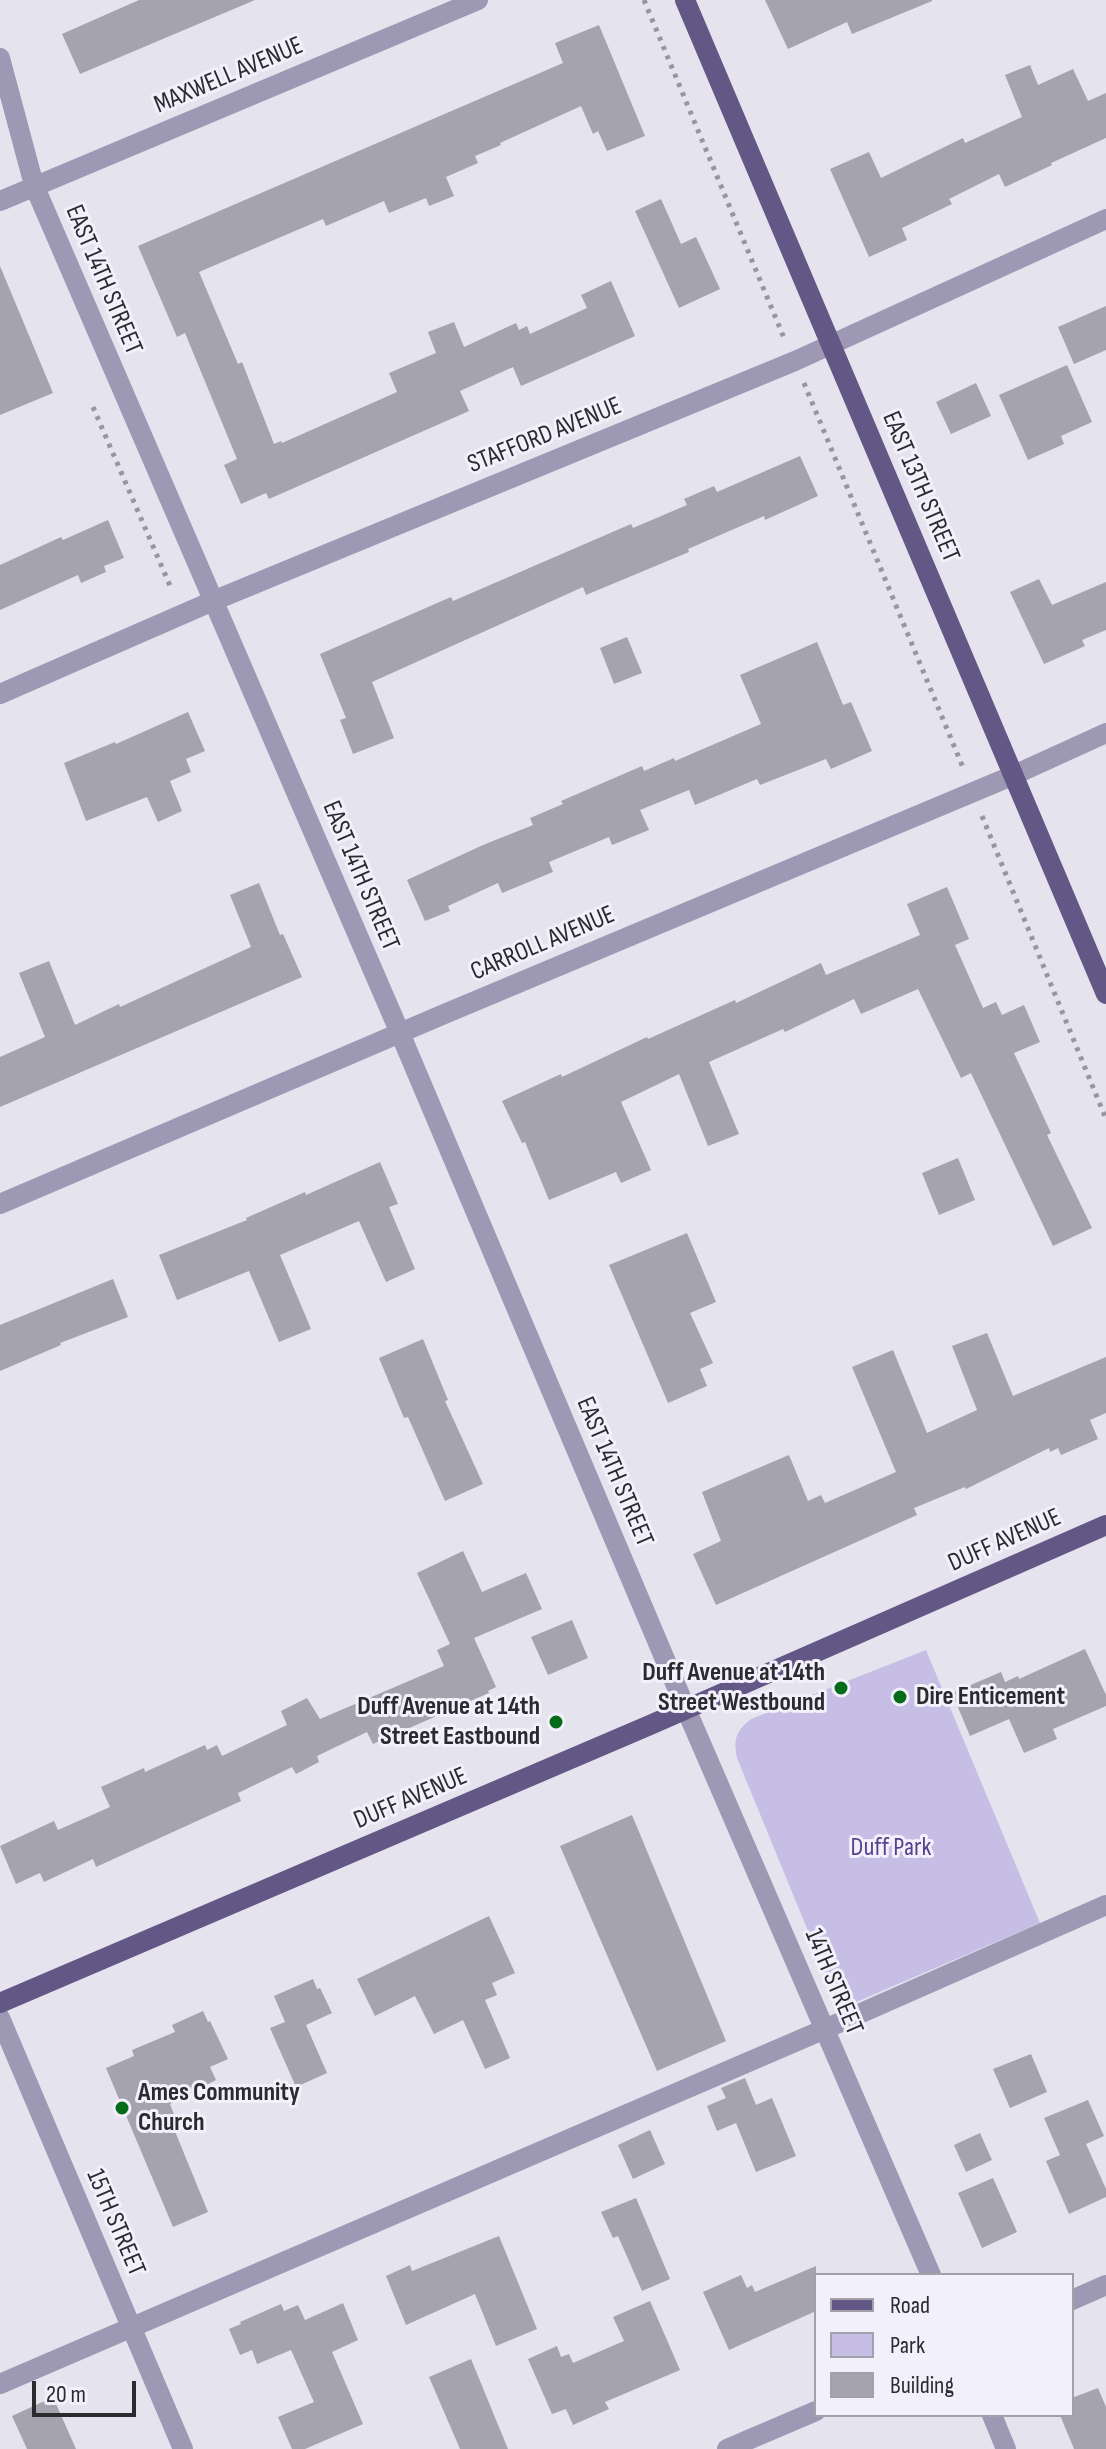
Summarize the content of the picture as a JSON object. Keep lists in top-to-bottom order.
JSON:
{
  "streets": {
    "main road": ["EAST 13TH STREET", "DUFF AVENUE"],
    "street": [
      "MAXWELL AVENUE",
      "EAST 14TH STREET",
      "STAFFORD AVENUE",
      "CARROLL AVENUE",
      "14TH STREET",
      "15TH STREET"
    ]
  },
  "crossings": [
    ["MAXWELL AVENUE", "EAST 14TH STREET"],
    ["EAST 14TH STREET", "STAFFORD AVENUE"],
    ["EAST 14TH STREET", "CARROLL AVENUE"],
    ["EAST 14TH STREET", "DUFF AVENUE"],
    ["EAST 14TH STREET", "14TH STREET"],
    ["STAFFORD AVENUE", "EAST 13TH STREET"],
    ["EAST 13TH STREET", "CARROLL AVENUE"],
    ["DUFF AVENUE", "14TH STREET"]
  ],
  "parks": ["Duff Park"],
  "places": [
    "Duff Avenue at 14th Street Westbound",
    "Dire Enticement",
    "Duff Avenue at 14th Street Eastbound",
    "Ames Community Church"
  ],
  "legend": ["Road", "Park", "Building"],
  "scale_bar": "20 m"
}
